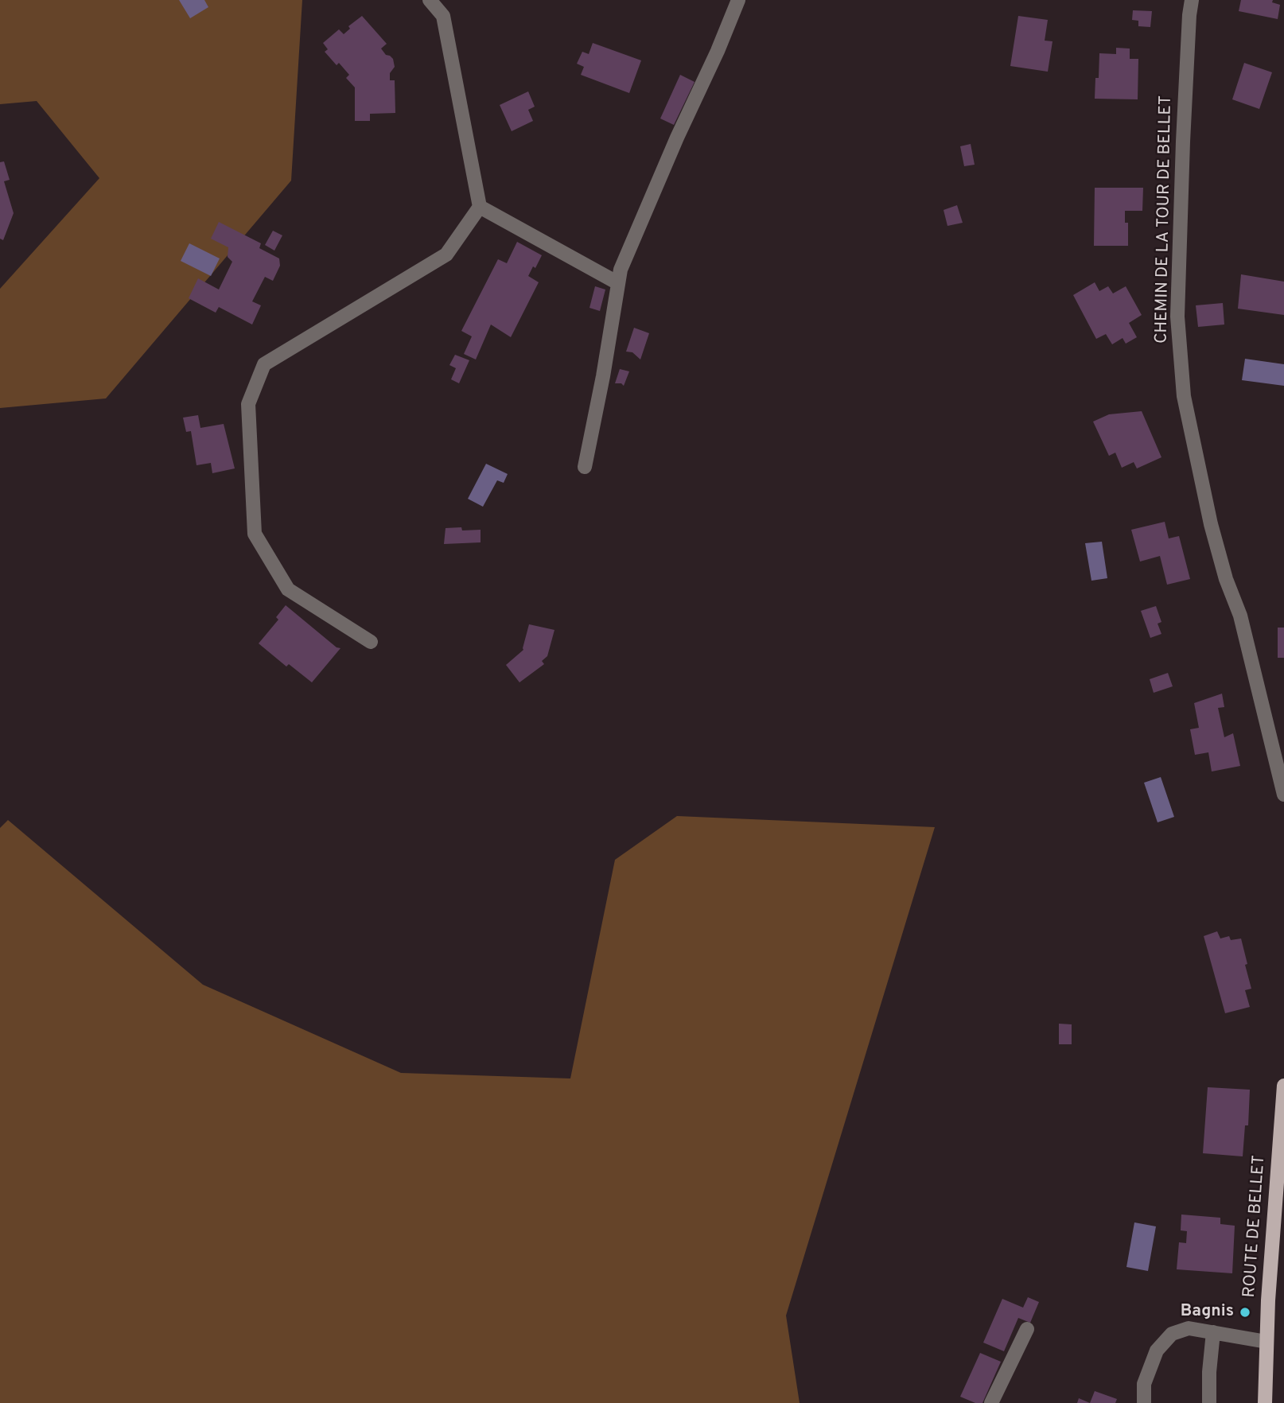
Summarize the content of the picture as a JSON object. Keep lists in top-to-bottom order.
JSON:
{
  "streets": {
    "main road": ["ROUTE DE BELLET"],
    "street": ["CHEMIN DE LA TOUR DE BELLET"]
  },
  "places": ["Bagnis"]
}
